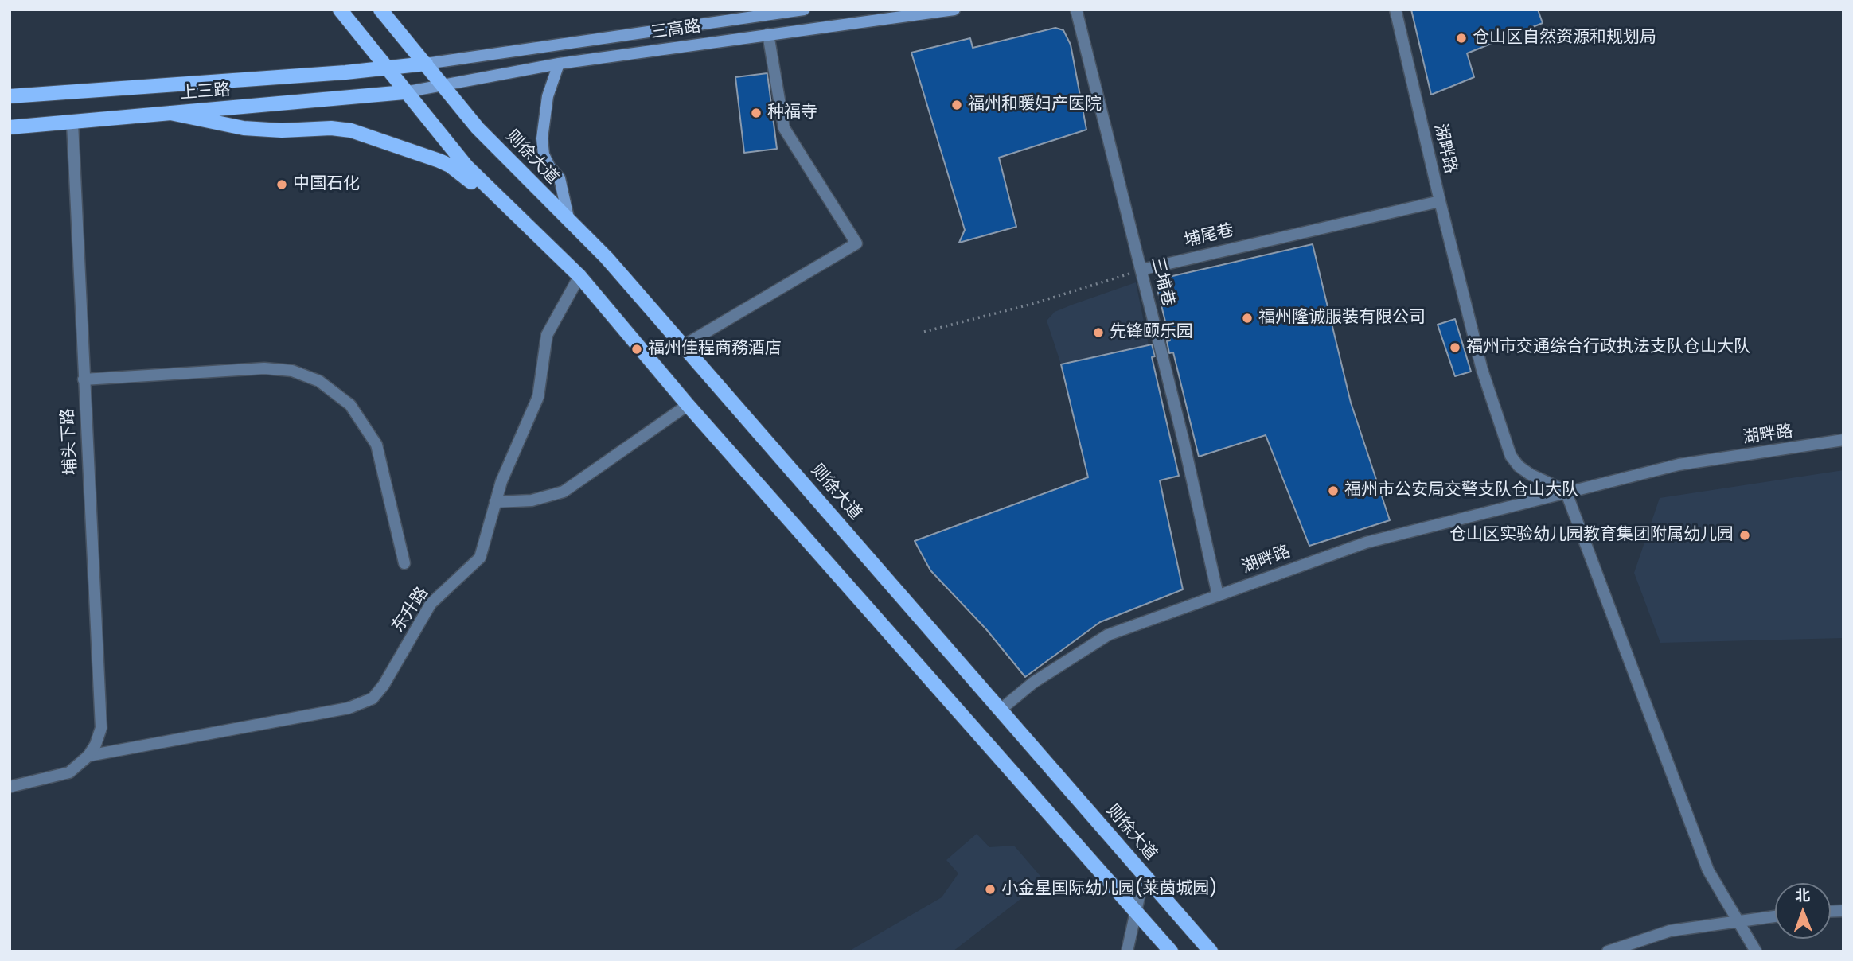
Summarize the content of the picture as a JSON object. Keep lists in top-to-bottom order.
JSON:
{
  "streets": {
    "main road": ["三高路", "上三路", "则徐大道"],
    "street": [
      "湖畔路",
      "埔尾巷",
      "三埔巷",
      "埔头下路",
      "东升路"
    ]
  },
  "crossings": [
    ["三高路", "上三路"],
    ["三高路", "则徐大道"],
    ["上三路", "则徐大道"],
    ["上三路", "埔头下路"],
    ["湖畔路", "则徐大道"],
    ["湖畔路", "埔尾巷"],
    ["湖畔路", "三埔巷"],
    ["埔尾巷", "三埔巷"],
    ["埔头下路", "东升路"]
  ],
  "places": [
    "仓山区自然资源和规划局",
    "福州和暖妇产医院",
    "种福寺",
    "中国石化",
    "福州隆诚服装有限公司",
    "先锋颐乐园",
    "福州市交通综合行政执法支队仓山大队",
    "福州佳程商務酒店",
    "福州市公安局交警支队仓山大队",
    "仓山区实验幼儿园教育集团附属幼儿园",
    "小金星国际幼儿园(莱茵城园)"
  ],
  "north": "top"
}
